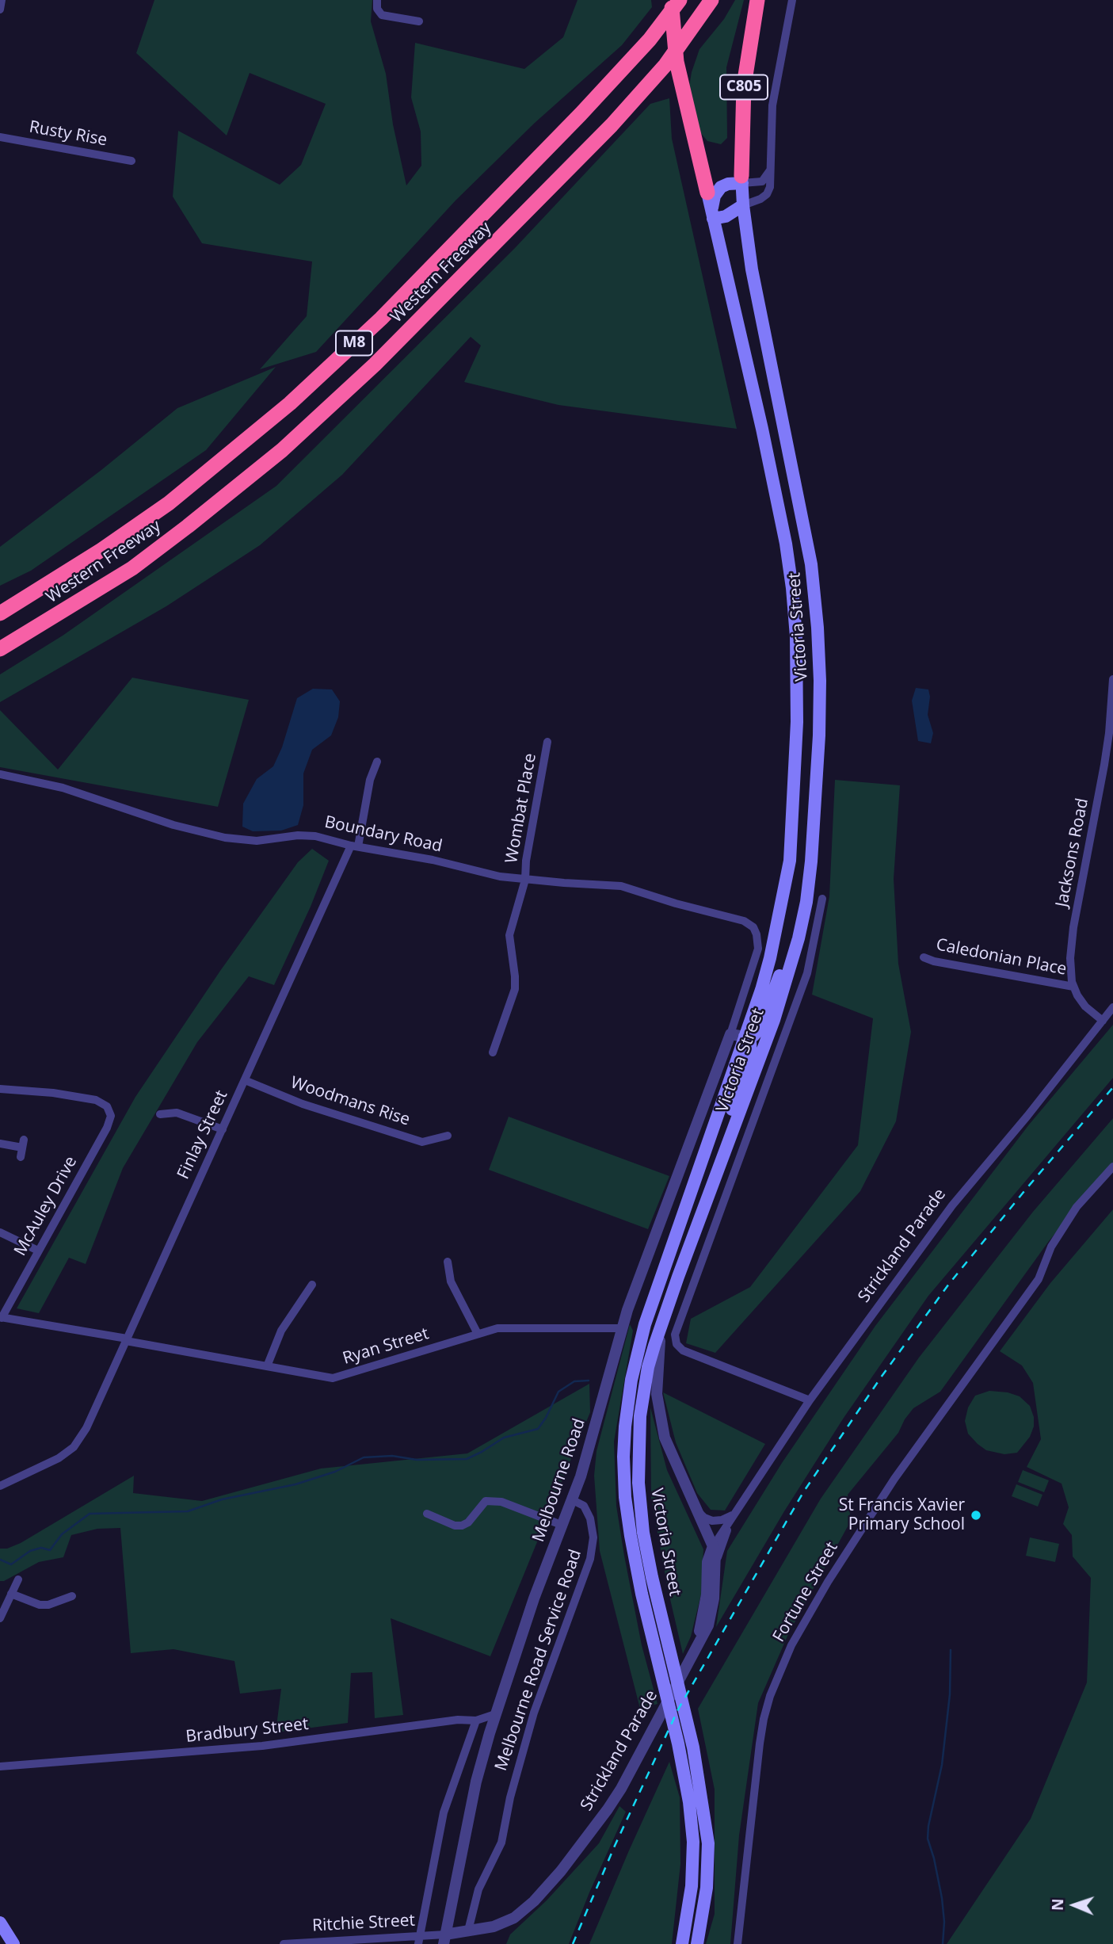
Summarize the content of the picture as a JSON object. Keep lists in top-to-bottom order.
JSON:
{
  "streets": {
    "highway": ["C805", "Western Freeway", "M8"],
    "main road": ["Victoria Street"],
    "street": [
      "Rusty Rise",
      "Wombat Place",
      "Boundary Road",
      "Jacksons Road",
      "Caledonian Place",
      "Woodmans Rise",
      "Finlay Street",
      "McAuley Drive",
      "Strickland Parade",
      "Ryan Street",
      "Melbourne Road",
      "Fortune Street",
      "Melbourne Road Service Road",
      "Bradbury Street",
      "Ritchie Street"
    ]
  },
  "crossings": [
    ["C805", "Victoria Street"],
    ["Wombat Place", "Boundary Road"],
    ["Boundary Road", "Finlay Street"],
    ["Boundary Road", "Melbourne Road"],
    ["Jacksons Road", "Caledonian Place"],
    ["Jacksons Road", "Strickland Parade"],
    ["Woodmans Rise", "Finlay Street"],
    ["Finlay Street", "Ryan Street"],
    ["McAuley Drive", "Ryan Street"],
    ["Strickland Parade", "Melbourne Road"],
    ["Strickland Parade", "Melbourne Road Service Road"],
    ["Strickland Parade", "Ritchie Street"],
    ["Ryan Street", "Melbourne Road"],
    ["Melbourne Road", "Melbourne Road Service Road"],
    ["Melbourne Road", "Bradbury Street"],
    ["Melbourne Road", "Ritchie Street"]
  ],
  "places": ["St Francis Xavier Primary School"],
  "north": "left"
}
